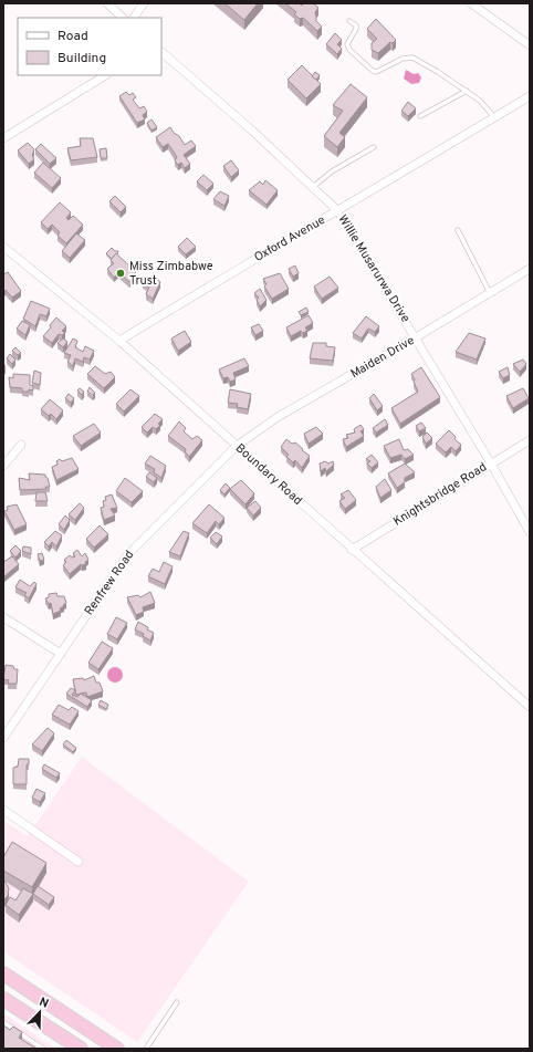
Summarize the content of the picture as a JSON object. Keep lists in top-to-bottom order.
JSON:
{
  "streets": {
    "street": [
      "Oxford Avenue",
      "Willie Musarurwa Drive",
      "Maiden Drive",
      "Boundary Road",
      "Knightsbridge Road",
      "Renfrew Road"
    ]
  },
  "crossings": [
    ["Oxford Avenue", "Willie Musarurwa Drive"],
    ["Oxford Avenue", "Boundary Road"],
    ["Willie Musarurwa Drive", "Maiden Drive"],
    ["Willie Musarurwa Drive", "Knightsbridge Road"],
    ["Maiden Drive", "Boundary Road"],
    ["Maiden Drive", "Renfrew Road"],
    ["Boundary Road", "Knightsbridge Road"],
    ["Boundary Road", "Renfrew Road"]
  ],
  "places": ["Miss Zimbabwe Trust"],
  "legend": ["Road", "Building"],
  "north": "top right"
}
